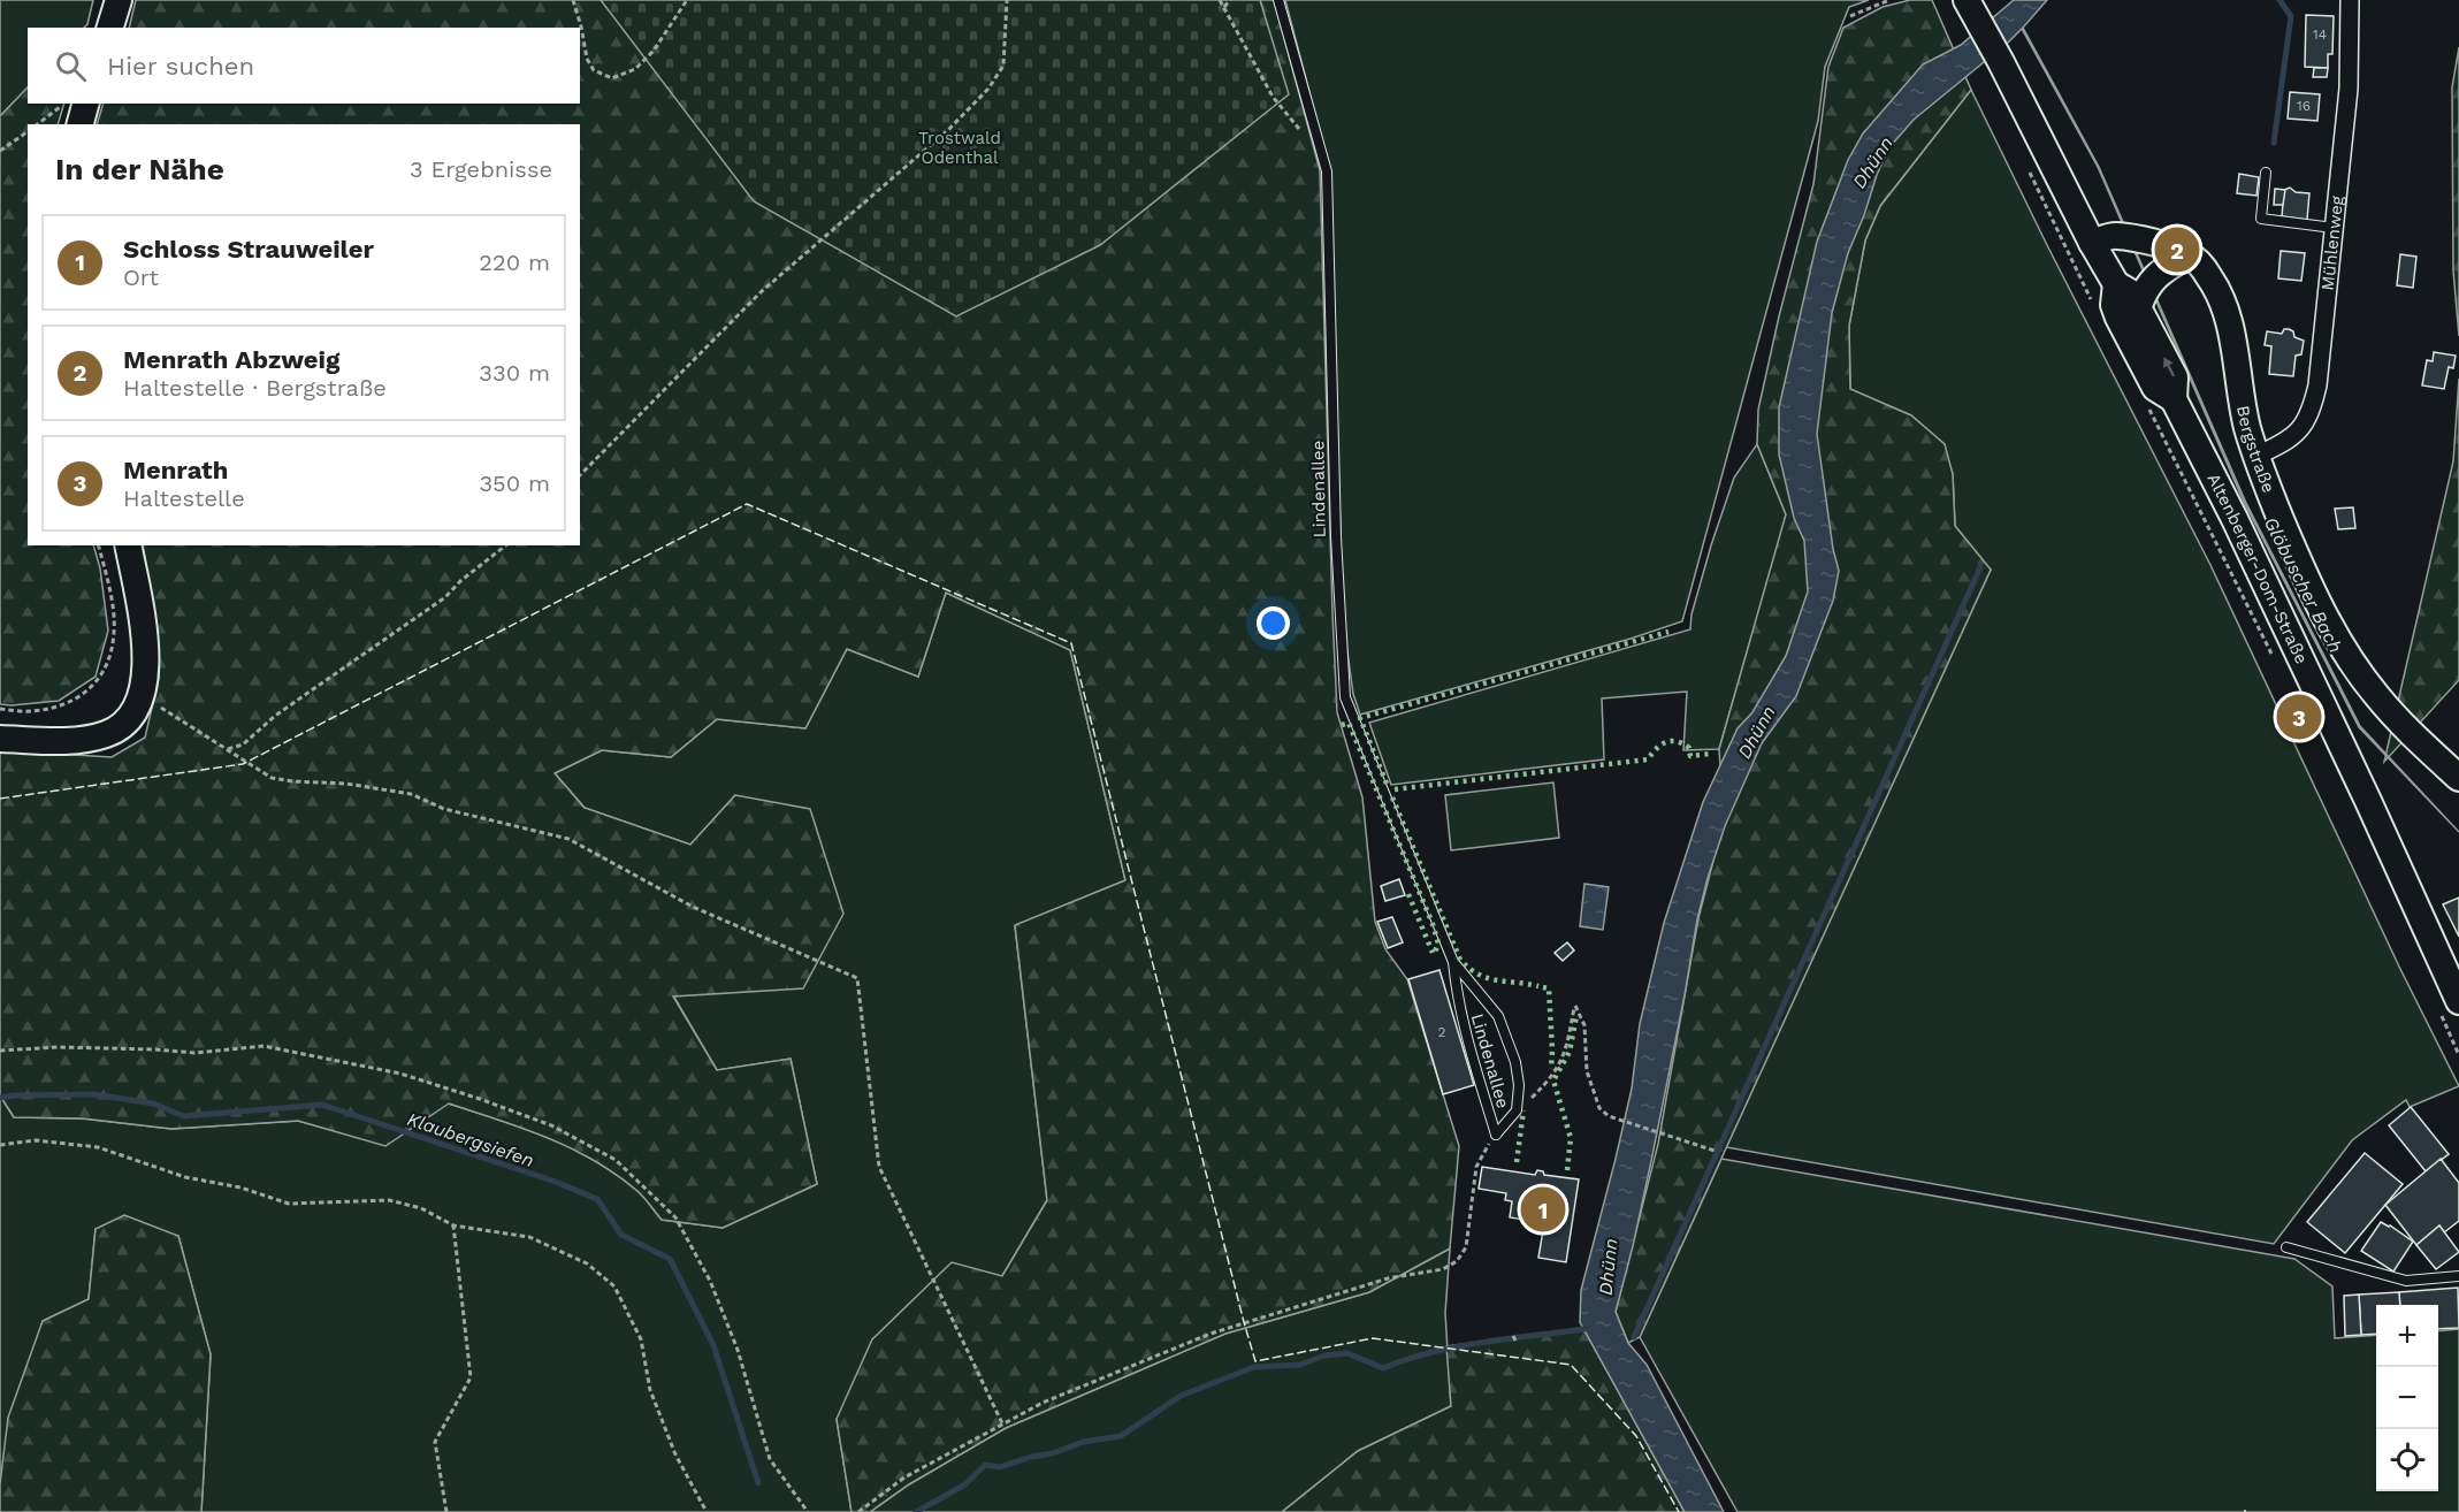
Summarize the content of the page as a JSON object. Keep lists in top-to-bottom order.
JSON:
{
  "streets": {
    "main road": ["Bergstraße", "Altenberger-Dom-Straße"],
    "street": ["Mühlenweg"],
    "lane": ["Lindenallee"]
  },
  "crossings": [
    ["Mühlenweg", "Bergstraße"]
  ],
  "water": ["Dhünn", "Glöbuscher Bach", "Klaubergsiefen"],
  "parks": ["Trostwald Odenthal"],
  "house_numbers": ["14", "16", "2"],
  "page": {
    "search": "Hier suchen",
    "heading": ["In der Nähe", "3 Ergebnisse"],
    "list": [
      {
        "mark": "1",
        "name": "Schloss Strauweiler",
        "note": "Ort",
        "value": "220 m"
      },
      {
        "mark": "2",
        "name": "Menrath Abzweig",
        "note": "Haltestelle · Bergstraße",
        "value": "330 m"
      },
      {
        "mark": "3",
        "name": "Menrath",
        "note": "Haltestelle",
        "value": "350 m"
      }
    ],
    "pins": ["2", "3", "1"],
    "map_buttons": ["+", "−"]
  }
}
